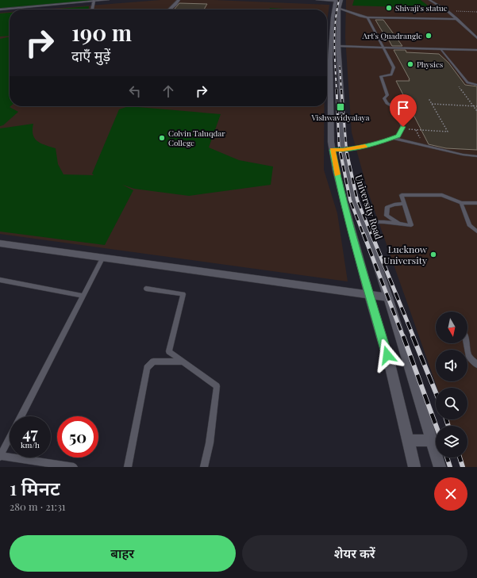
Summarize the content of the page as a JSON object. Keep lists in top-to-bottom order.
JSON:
{
  "streets": {
    "main road": ["University Road"]
  },
  "places": {
    "other": [
      "Shivaji's statue",
      "Art's Quadrangle",
      "Physics",
      "Colvin Taluqdar College",
      "Lucknow University"
    ],
    "transit": ["Vishwavidyalaya"]
  },
  "north": "bottom",
  "page": {
    "turn": ["190 m", "दाएँ मुड़ें"],
    "speed": "47 km/h",
    "limit": "50",
    "heading": ["1 मिनट", "280 m · 21:31"],
    "buttons": ["बाहर", "शेयर करें"]
  }
}
